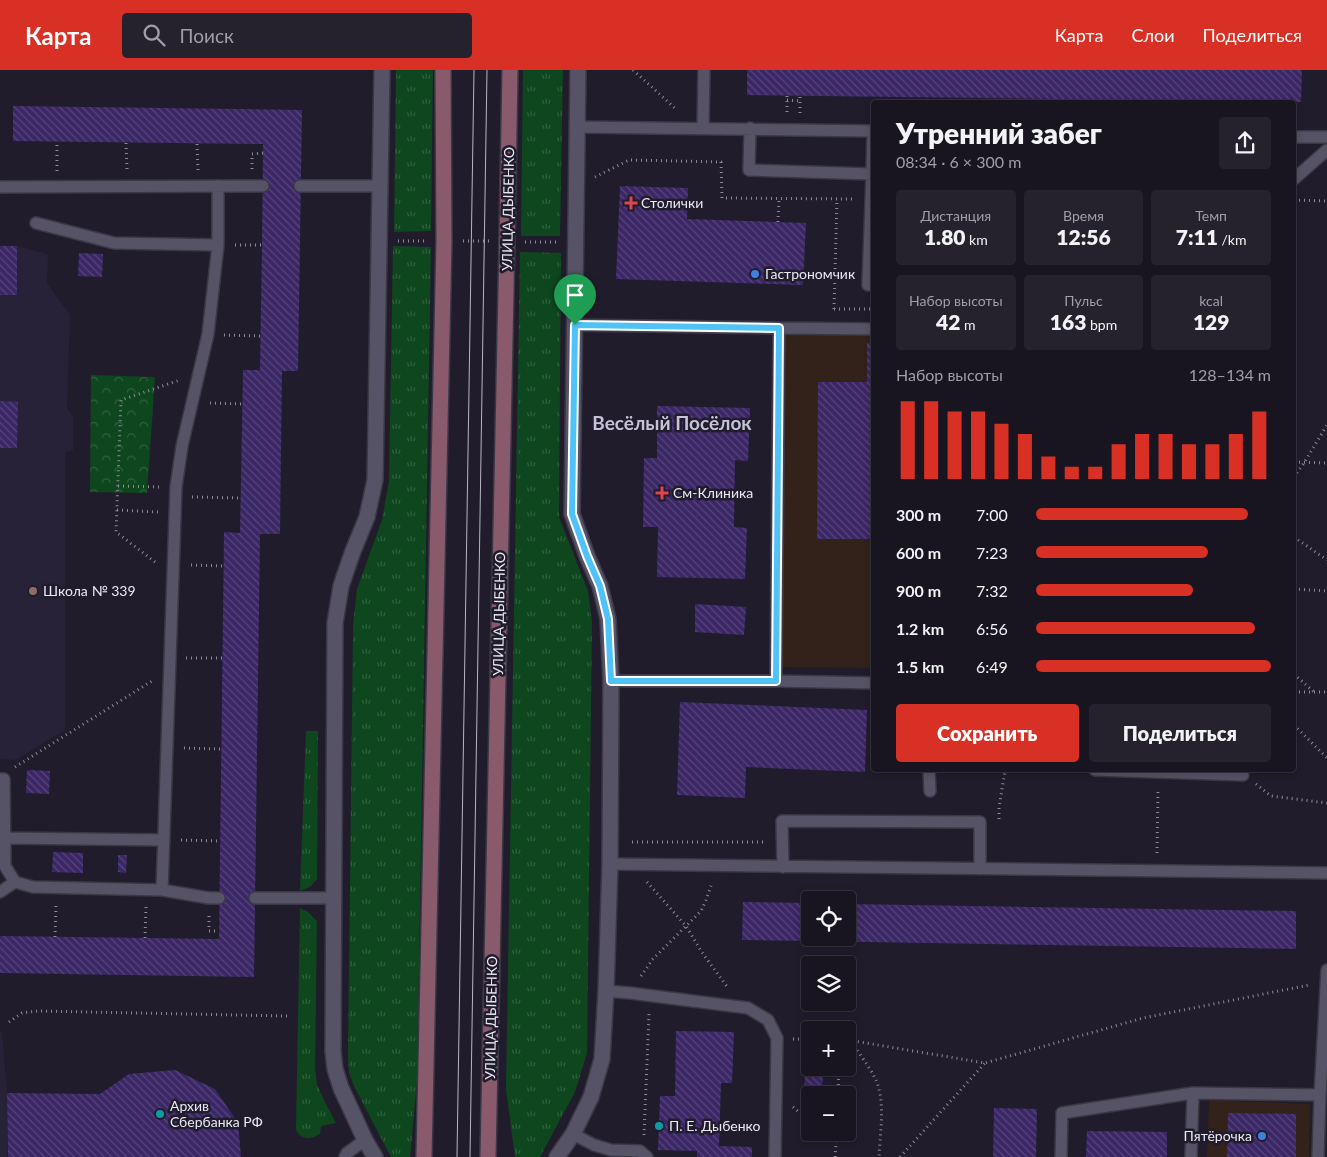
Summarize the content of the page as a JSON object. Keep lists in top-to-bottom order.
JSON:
{
  "streets": {
    "main road": ["УЛИЦА ДЫБЕНКО"]
  },
  "districts": ["Весёлый Посёлок"],
  "places": {
    "health": ["Столички", "См-Клиника"],
    "other": [
      "Гастрономчик",
      "Школа № 339",
      "Архив Сбербанка РФ",
      "П. Е. Дыбенко",
      "Пятёрочка"
    ]
  },
  "page": {
    "header": "Карта",
    "search": "Поиск",
    "nav": ["Карта", "Слои", "Поделиться"],
    "heading": ["Утренний забег", "08:34 · 6 × 300 m"],
    "stats": [
      ["Дистанция", "1.80 km"],
      ["Время", "12:56"],
      ["Темп", "7:11 /km"],
      ["Набор высоты", "42 m"],
      ["Пульс", "163 bpm"],
      ["kcal", "129"]
    ],
    "chart": ["Набор высоты", "128–134 m"],
    "list": [
      {
        "name": "300 m",
        "note": "7:00"
      },
      {
        "name": "600 m",
        "note": "7:23"
      },
      {
        "name": "900 m",
        "note": "7:32"
      },
      {
        "name": "1.2 km",
        "note": "6:56"
      },
      {
        "name": "1.5 km",
        "note": "6:49"
      }
    ],
    "buttons": ["Сохранить", "Поделиться"],
    "map_buttons": ["+", "−"]
  }
}
